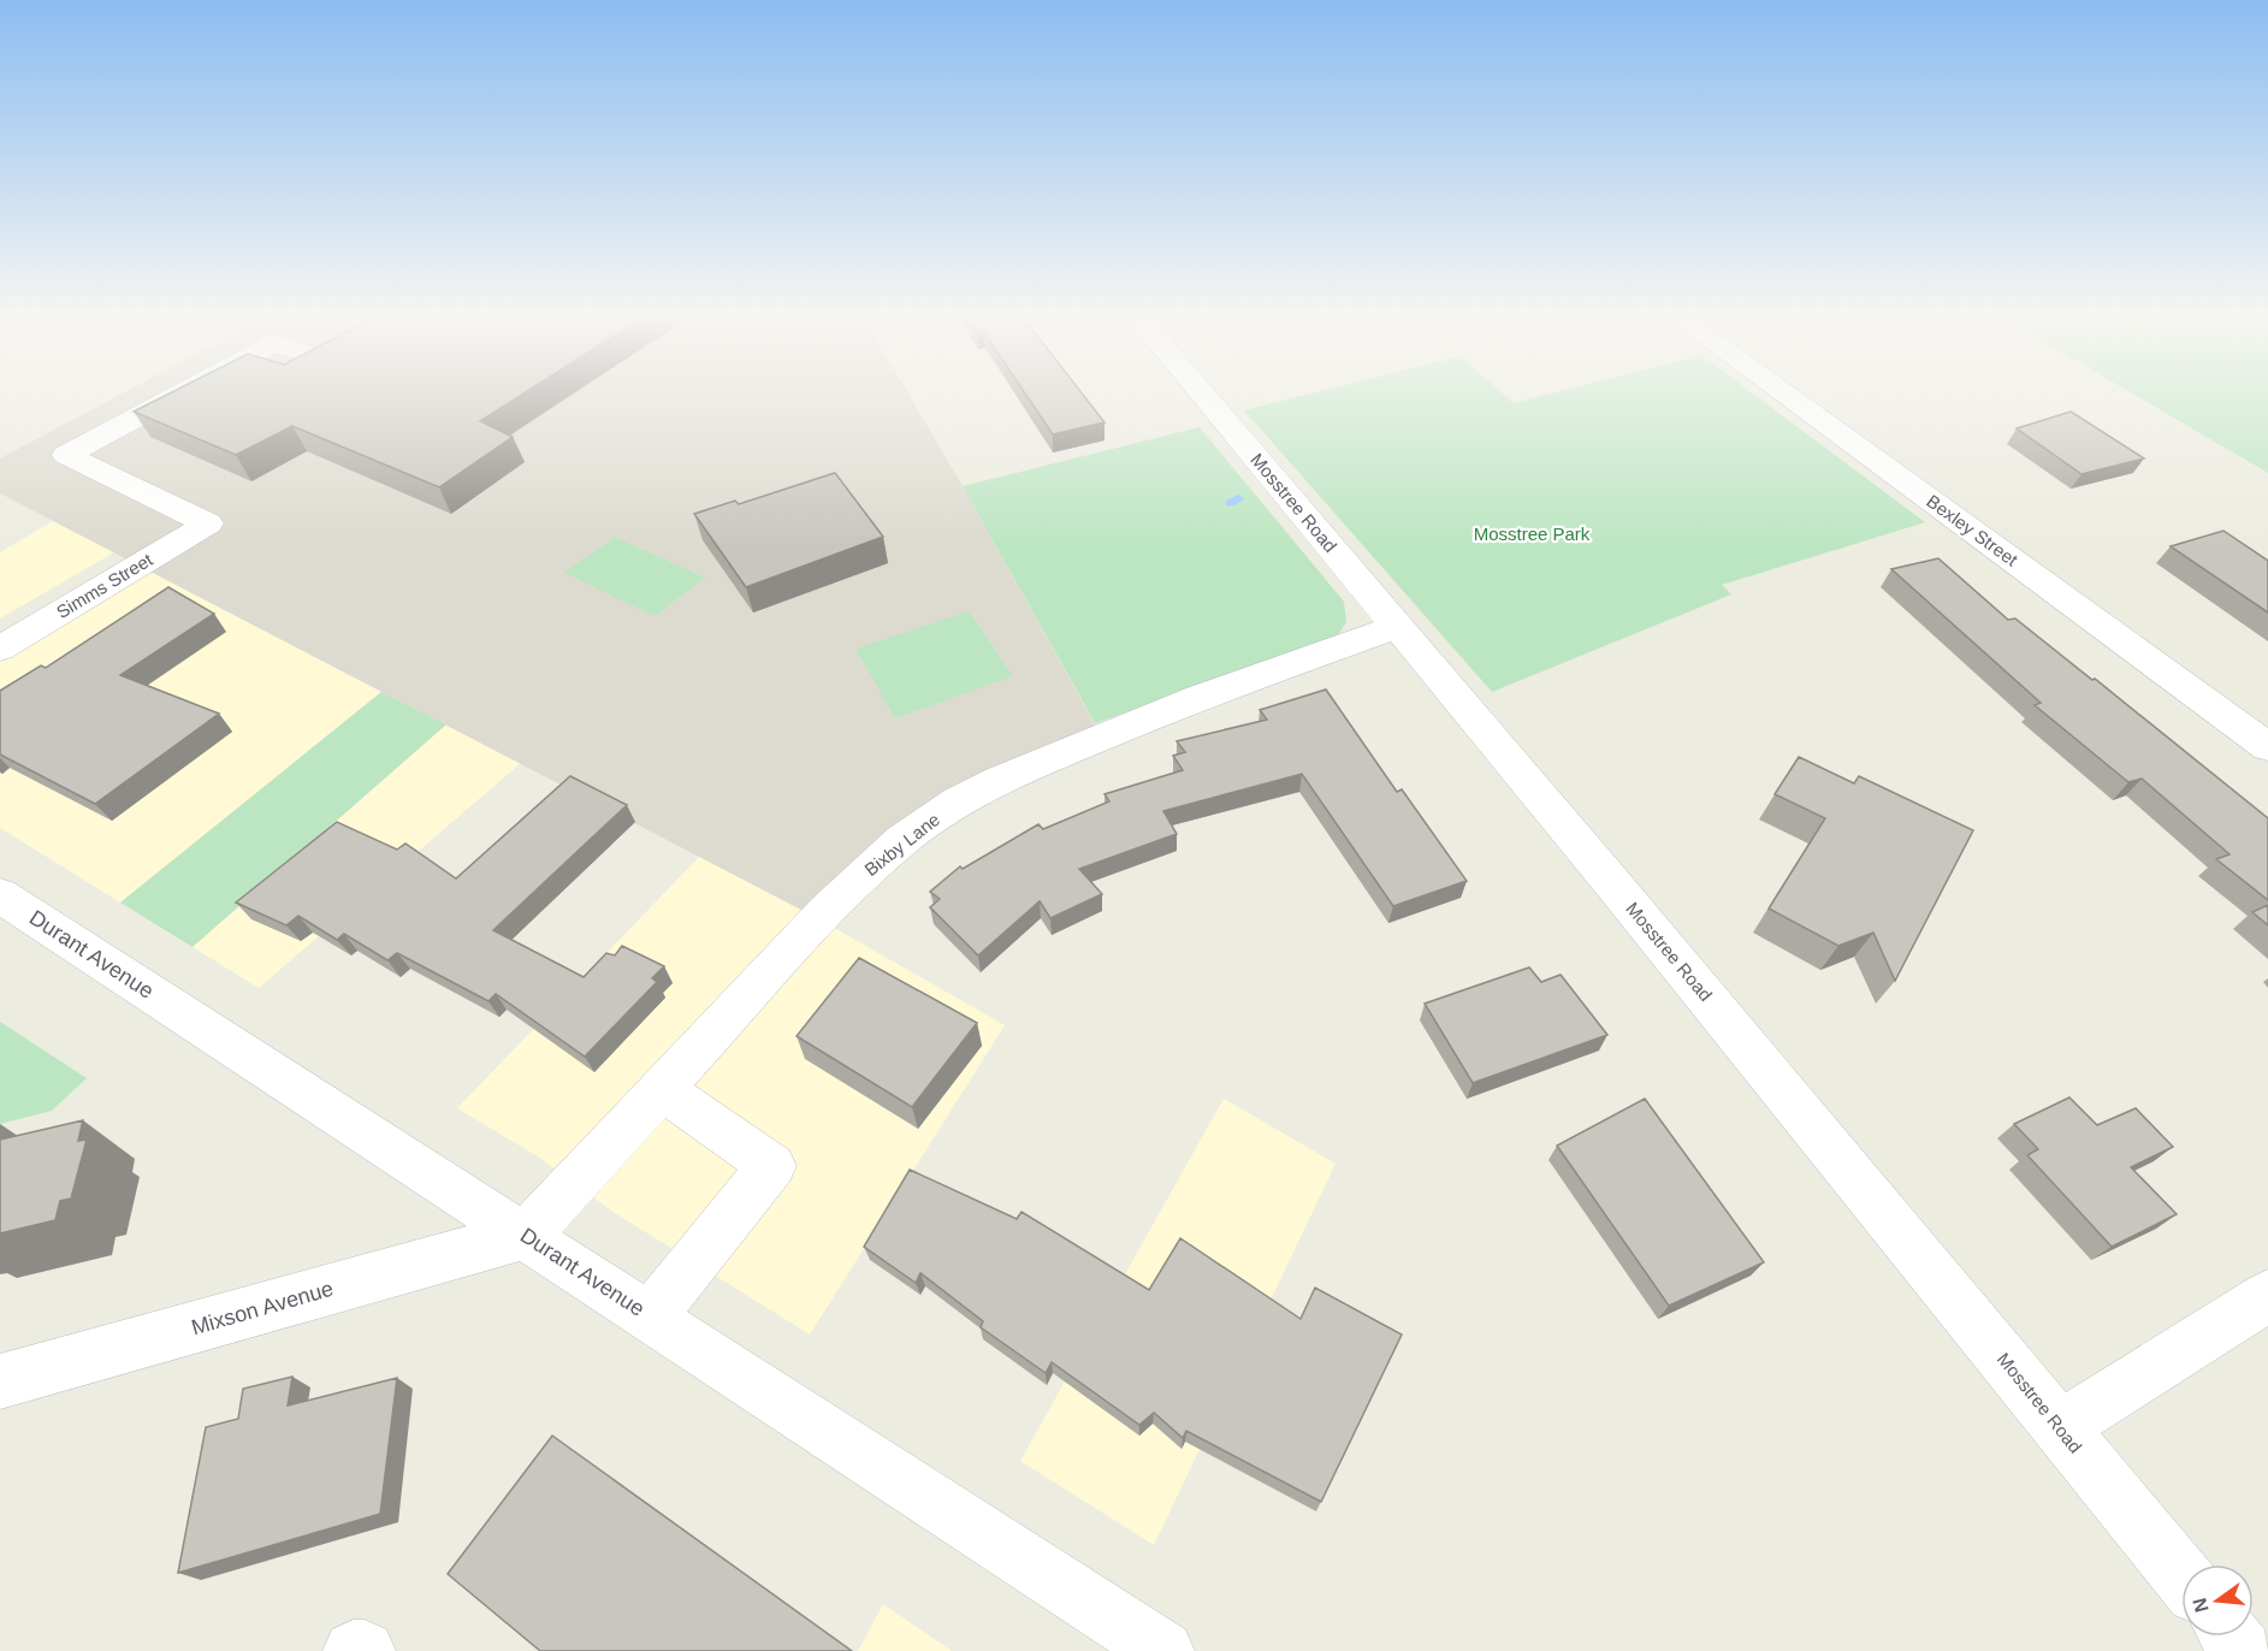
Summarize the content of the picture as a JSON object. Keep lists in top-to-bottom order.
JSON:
{
  "streets": {
    "street": [
      "Mosstree Road",
      "Bexley Street",
      "Simms Street",
      "Bixby Lane",
      "Durant Avenue",
      "Mixson Avenue"
    ]
  },
  "crossings": [
    ["Mosstree Road", "Bixby Lane"],
    ["Bixby Lane", "Durant Avenue"],
    ["Bixby Lane", "Mixson Avenue"],
    ["Durant Avenue", "Mixson Avenue"]
  ],
  "parks": ["Mosstree Park"],
  "north": "left"
}
